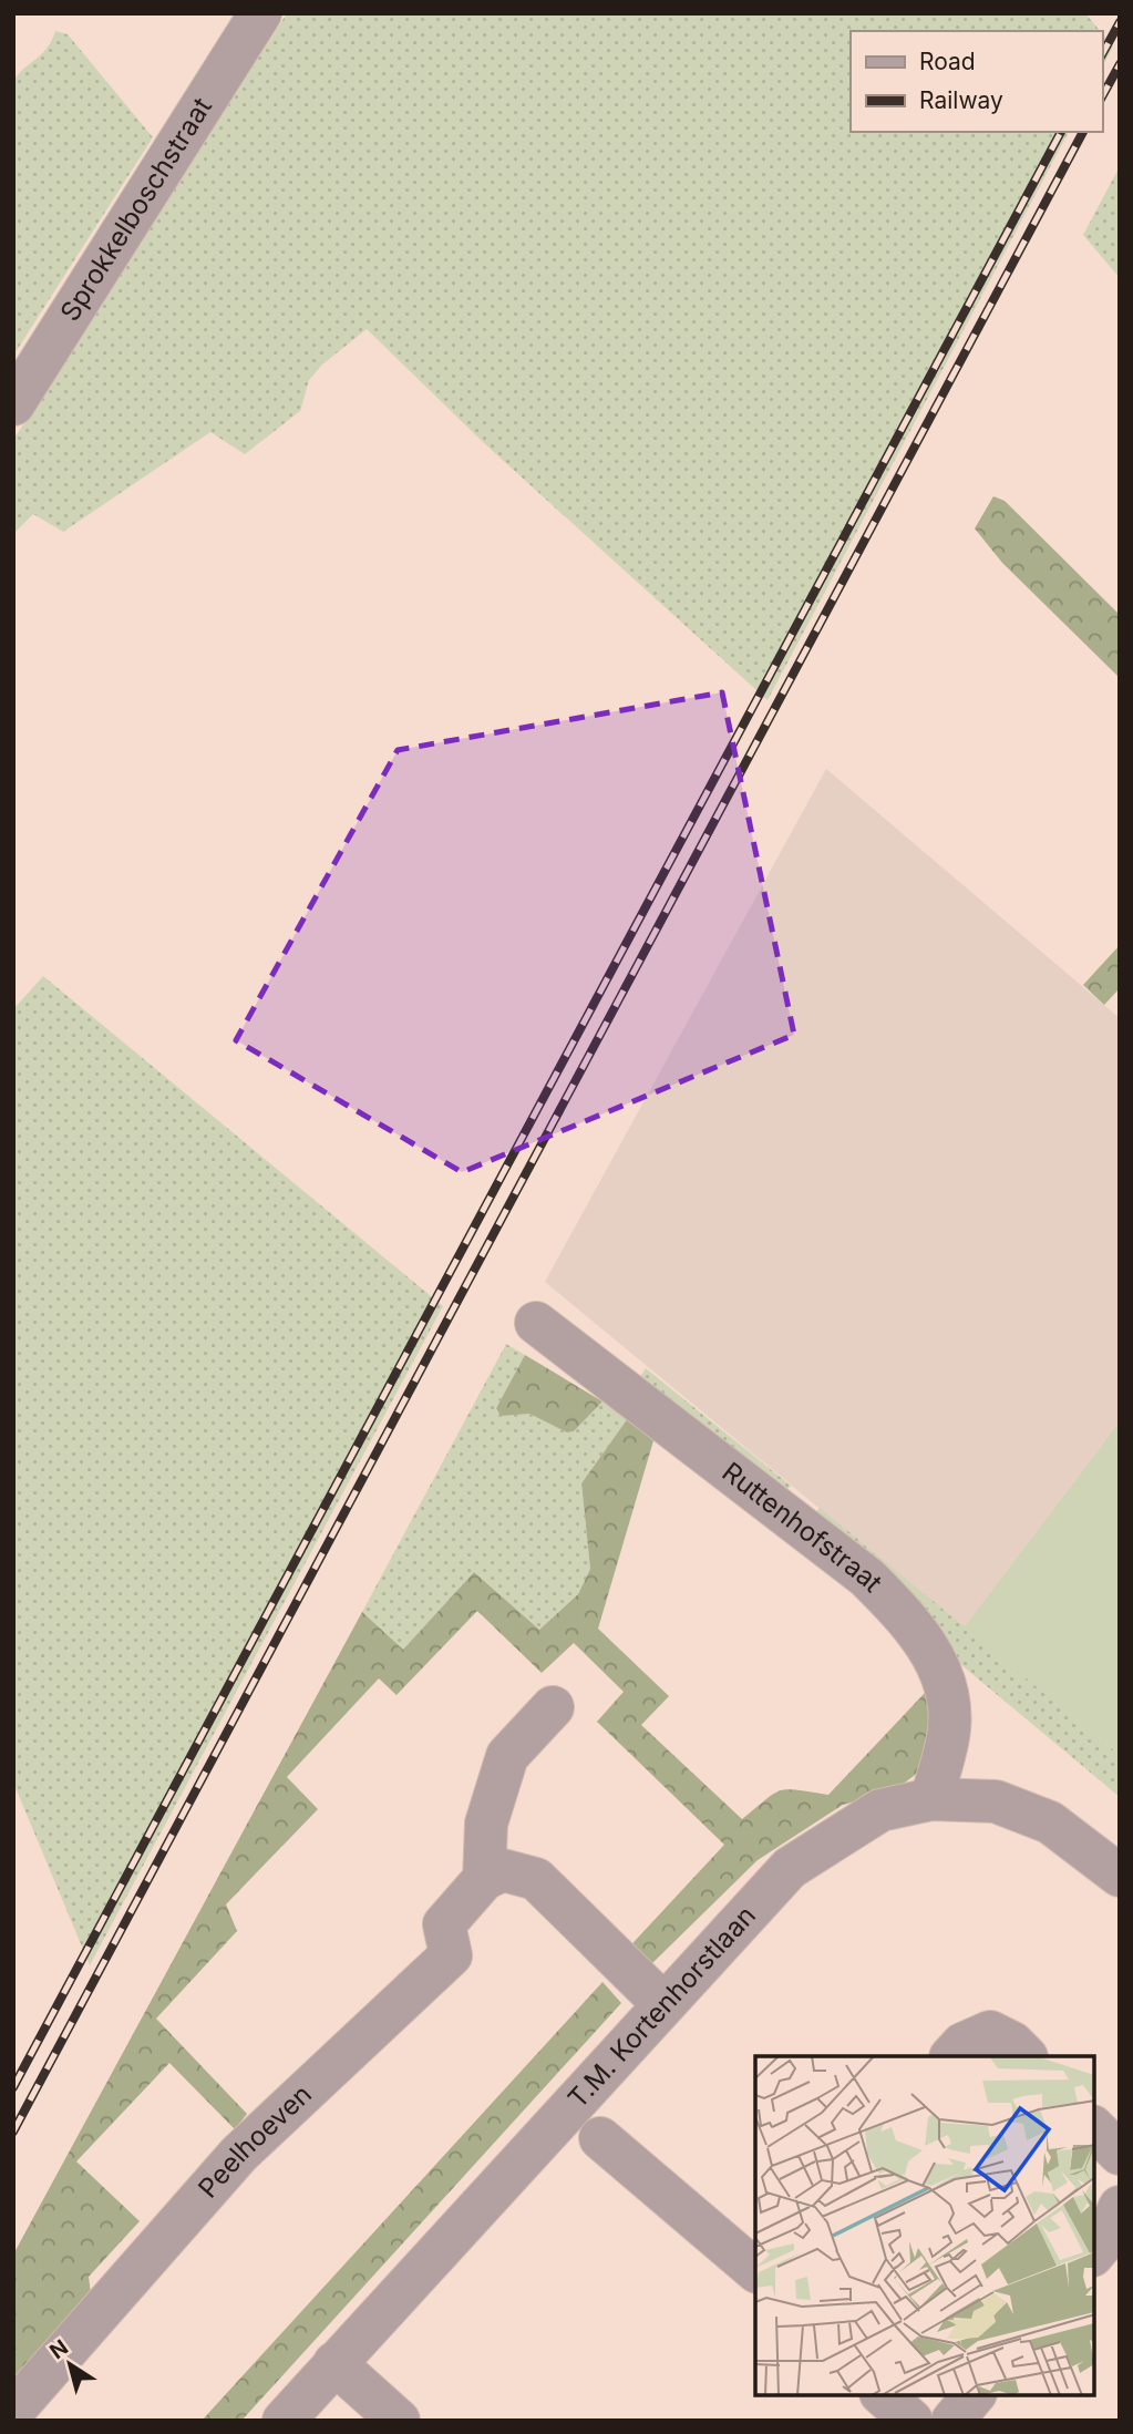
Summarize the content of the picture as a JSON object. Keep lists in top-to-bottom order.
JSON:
{
  "streets": {
    "street": [
      "Sprokkelboschstraat",
      "Ruttenhofstraat",
      "T.M. Kortenhorstlaan",
      "Peelhoeven"
    ]
  },
  "crossings": [
    ["Ruttenhofstraat", "T.M. Kortenhorstlaan"]
  ],
  "legend": ["Road", "Railway"],
  "north": "top left"
}
